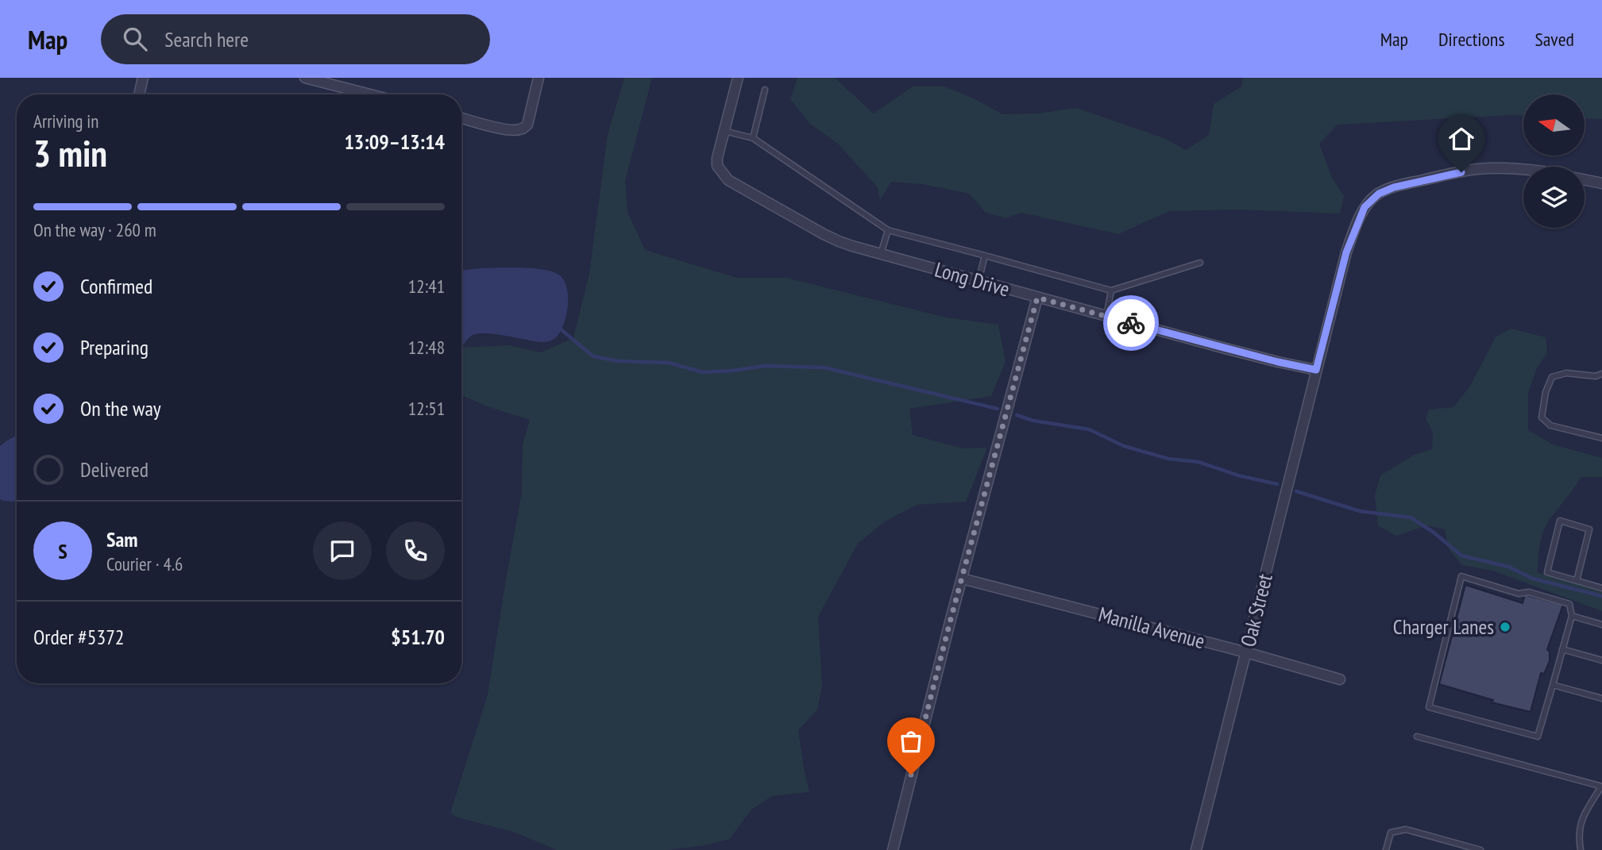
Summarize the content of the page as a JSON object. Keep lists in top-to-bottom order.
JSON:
{
  "streets": {
    "street": ["Long Drive", "Oak Street", "Manilla Avenue"]
  },
  "crossings": [
    ["Long Drive", "Oak Street"],
    ["Oak Street", "Manilla Avenue"]
  ],
  "places": ["Charger Lanes"],
  "north": "left",
  "page": {
    "header": "Map",
    "search": "Search here",
    "nav": ["Map", "Directions", "Saved"],
    "heading": ["3 min", "Arriving in", "13:09–13:14"],
    "panel": [
      "Sam",
      "Courier · 4.6",
      "Order #5372",
      "$51.70"
    ],
    "bar": "On the way · 260 m",
    "list": [
      ["Confirmed", "12:41"],
      ["Preparing", "12:48"],
      ["On the way", "12:51"],
      "Delivered"
    ],
    "round": "S"
  }
}
